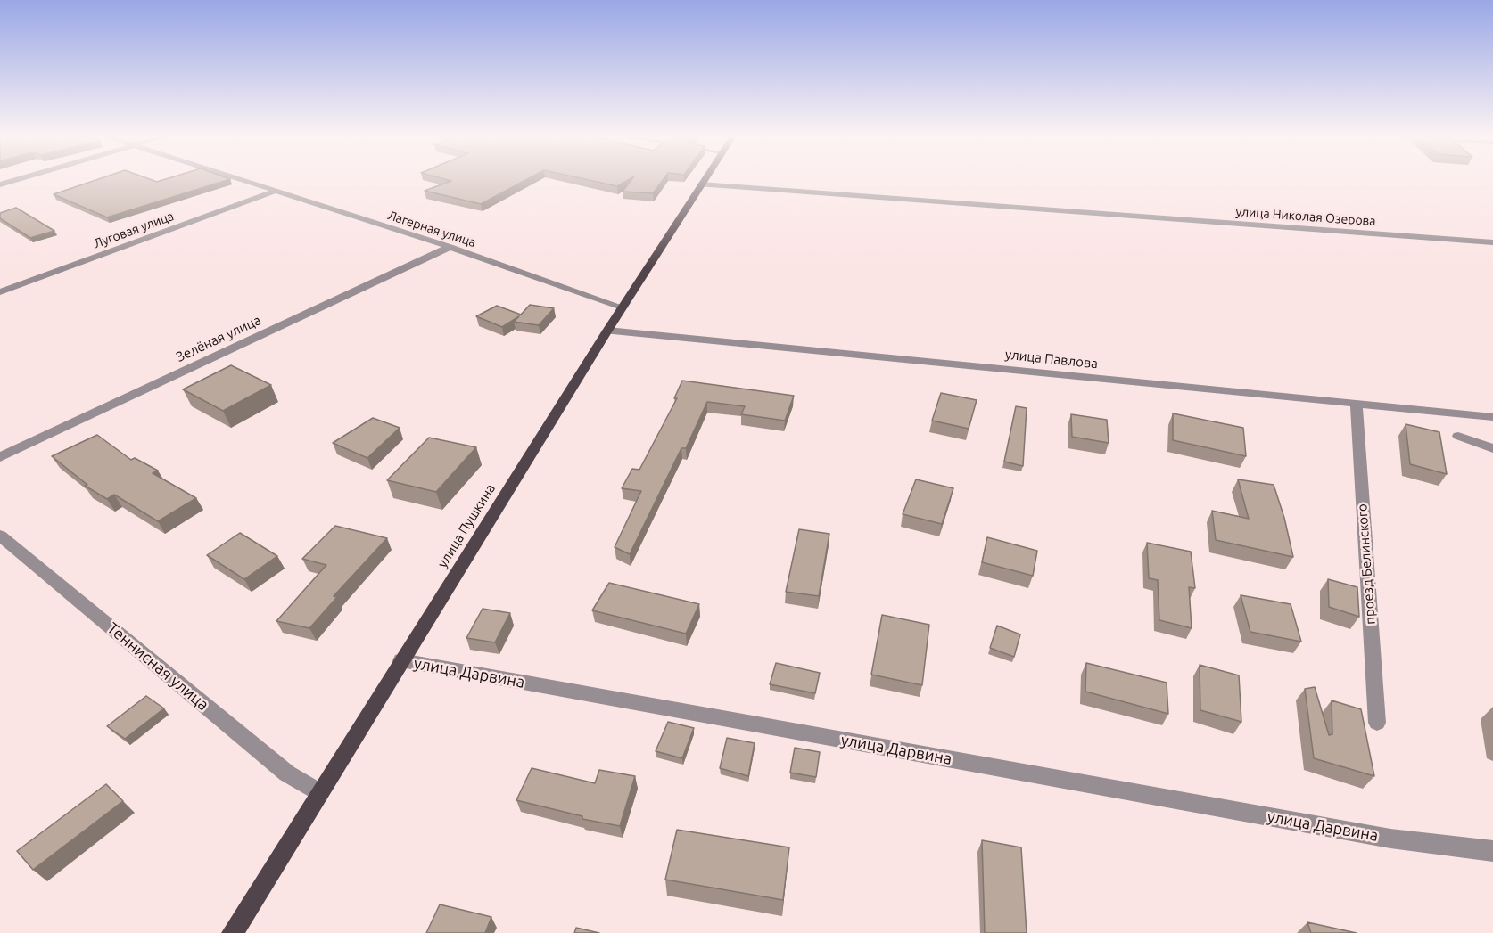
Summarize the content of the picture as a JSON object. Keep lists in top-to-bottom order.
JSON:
{
  "streets": {
    "main road": ["улица Пушкина"],
    "street": [
      "улица Николая Озерова",
      "Лагерная улица",
      "Луговая улица",
      "Зелёная улица",
      "улица Павлова",
      "проезд Белинского",
      "Теннисная улица",
      "улица Дарвина"
    ]
  },
  "crossings": [
    ["улица Николая Озерова", "улица Пушкина"],
    ["Лагерная улица", "Луговая улица"],
    ["Лагерная улица", "Зелёная улица"],
    ["Лагерная улица", "улица Пушкина"],
    ["улица Павлова", "улица Пушкина"],
    ["улица Павлова", "проезд Белинского"],
    ["улица Пушкина", "Теннисная улица"],
    ["улица Пушкина", "улица Дарвина"]
  ]
}
